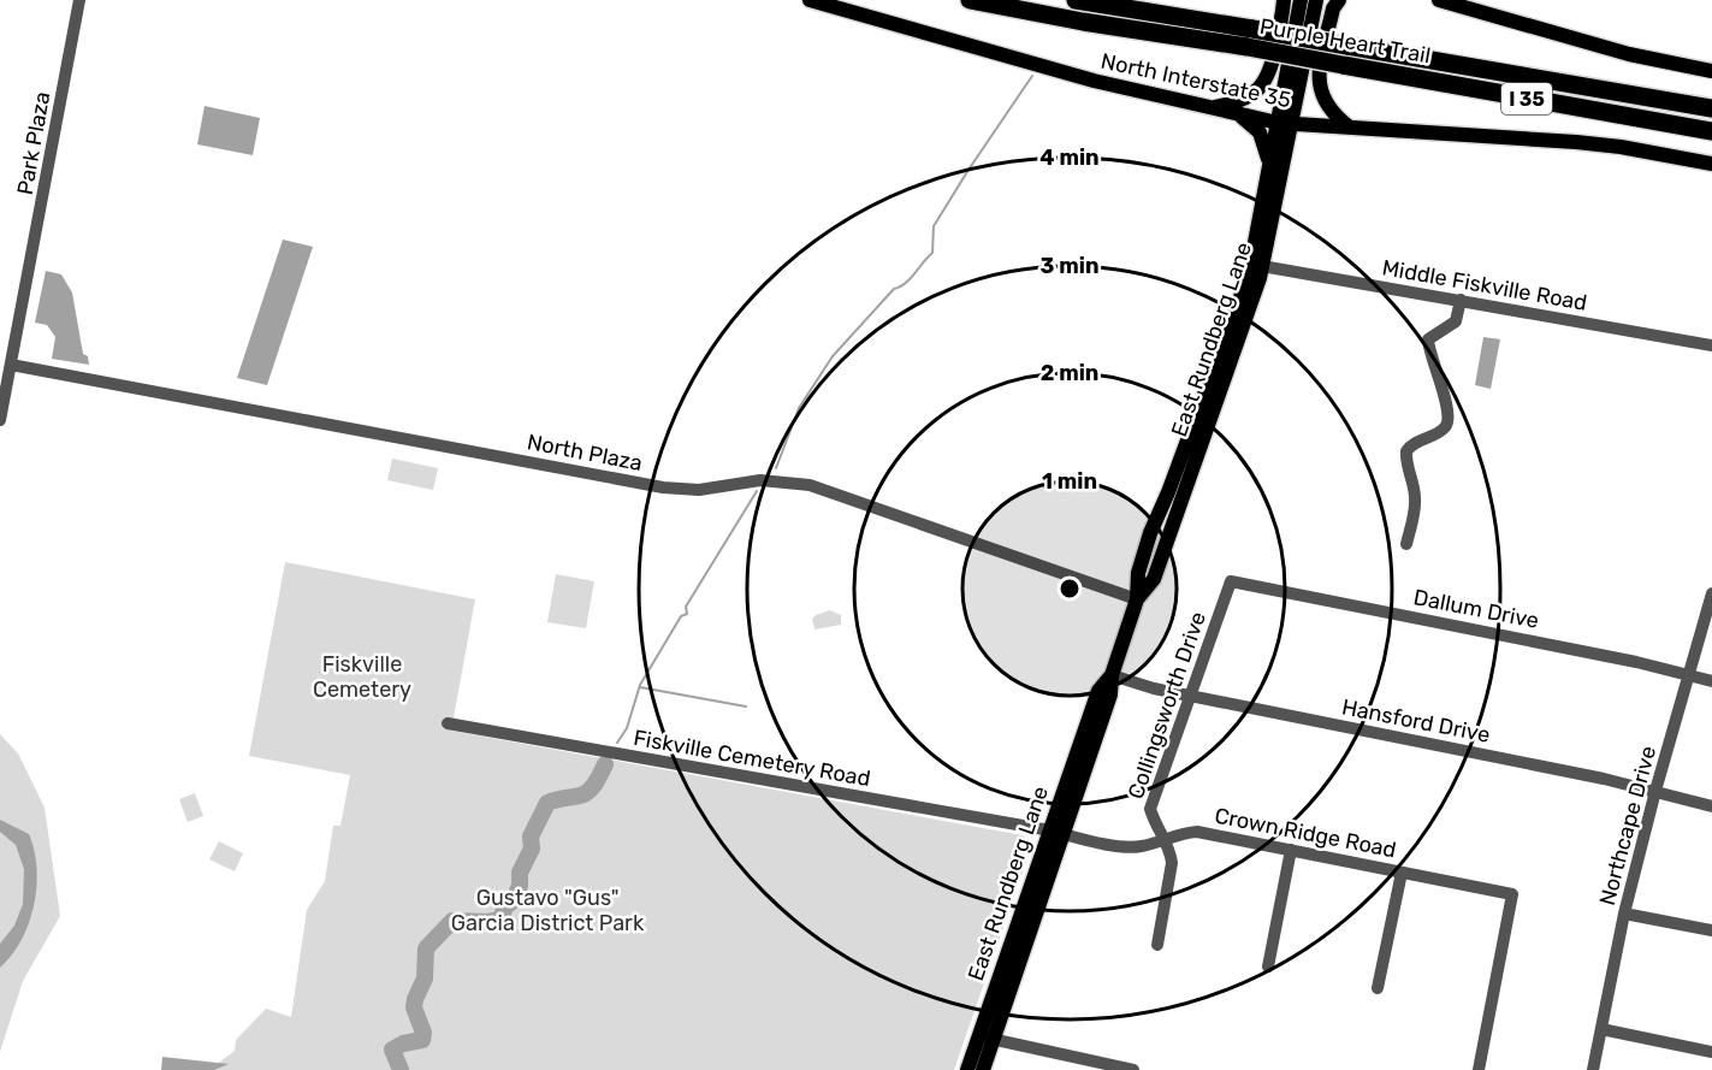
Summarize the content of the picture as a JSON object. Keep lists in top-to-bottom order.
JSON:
{
  "streets": {
    "highway": ["Purple Heart Trail", "I 35"],
    "main road": ["North Interstate 35", "East Rundberg Lane"],
    "street": [
      "Park Plaza",
      "Middle Fiskville Road",
      "North Plaza",
      "Dallum Drive",
      "Collingsworth Drive",
      "Hansford Drive",
      "Fiskville Cemetery Road",
      "Northcape Drive",
      "Crown Ridge Road"
    ]
  },
  "crossings": [
    ["North Interstate 35", "East Rundberg Lane"],
    ["Park Plaza", "North Plaza"],
    ["Middle Fiskville Road", "East Rundberg Lane"],
    ["East Rundberg Lane", "North Plaza"],
    ["East Rundberg Lane", "Hansford Drive"],
    ["East Rundberg Lane", "Fiskville Cemetery Road"],
    ["East Rundberg Lane", "Crown Ridge Road"],
    ["Dallum Drive", "Collingsworth Drive"],
    ["Dallum Drive", "Northcape Drive"],
    ["Collingsworth Drive", "Hansford Drive"],
    ["Collingsworth Drive", "Crown Ridge Road"],
    ["Hansford Drive", "Northcape Drive"],
    ["Fiskville Cemetery Road", "Crown Ridge Road"]
  ],
  "parks": ["Fiskville Cemetery", "Gustavo \"Gus\" Garcia District Park"],
  "rings": [
    "4 min",
    "3 min",
    "2 min",
    "1 min"
  ]
}
